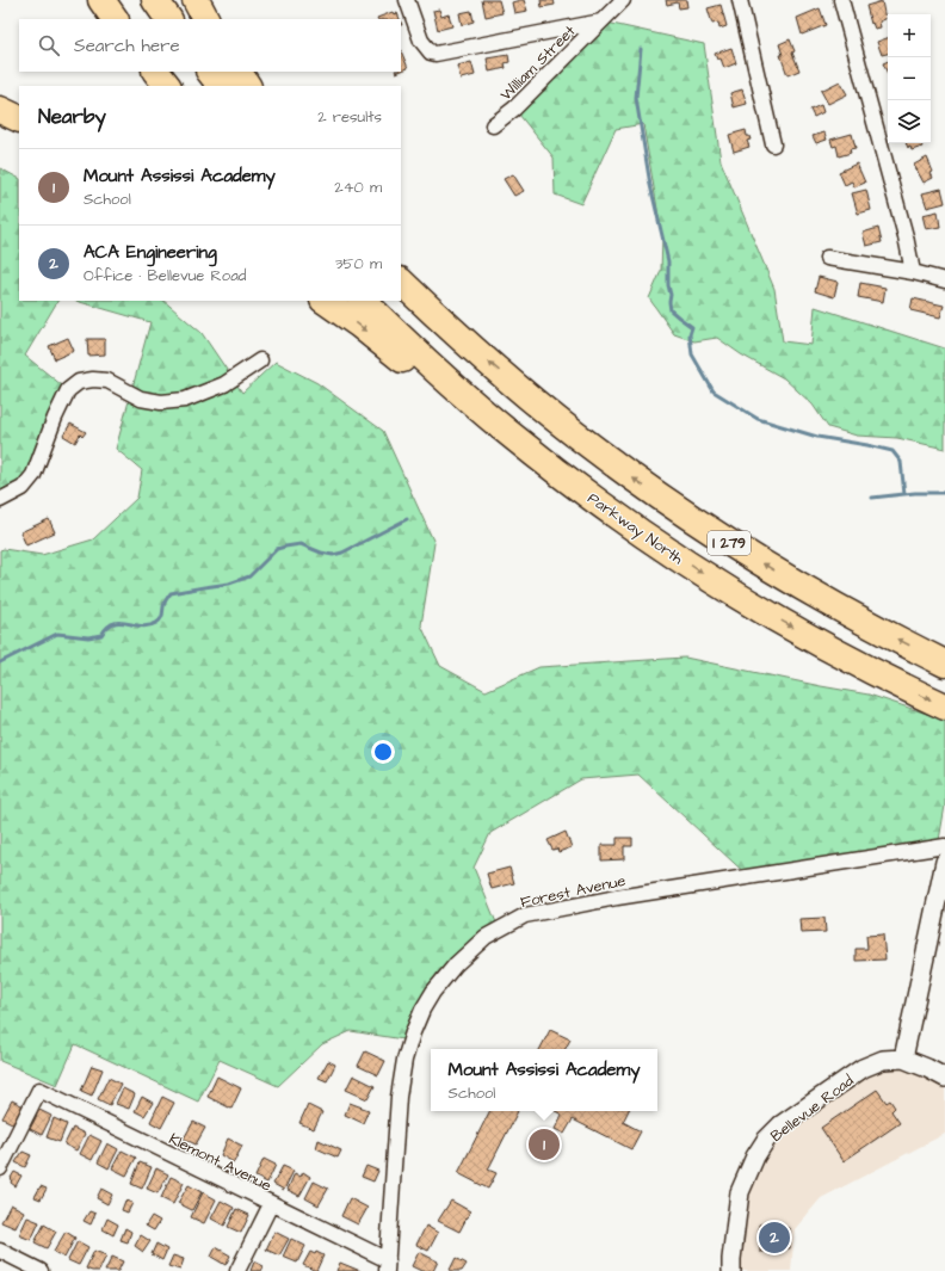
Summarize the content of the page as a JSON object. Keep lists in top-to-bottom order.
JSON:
{
  "streets": {
    "highway": ["Parkway North", "I 279"],
    "street": [
      "William Street",
      "Forest Avenue",
      "Bellevue Road",
      "Klemont Avenue"
    ]
  },
  "crossings": [
    ["Forest Avenue", "Klemont Avenue"]
  ],
  "page": {
    "map_buttons": ["+", "−"],
    "search": "Search here",
    "heading": ["Nearby", "2 results"],
    "list": [
      {
        "mark": "1",
        "name": "Mount Assissi Academy",
        "note": "School",
        "value": "240 m"
      },
      {
        "mark": "2",
        "name": "ACA Engineering",
        "note": "Office · Bellevue Road",
        "value": "350 m"
      }
    ],
    "popup": ["Mount Assissi Academy", "School"],
    "pins": ["1", "2"]
  }
}
